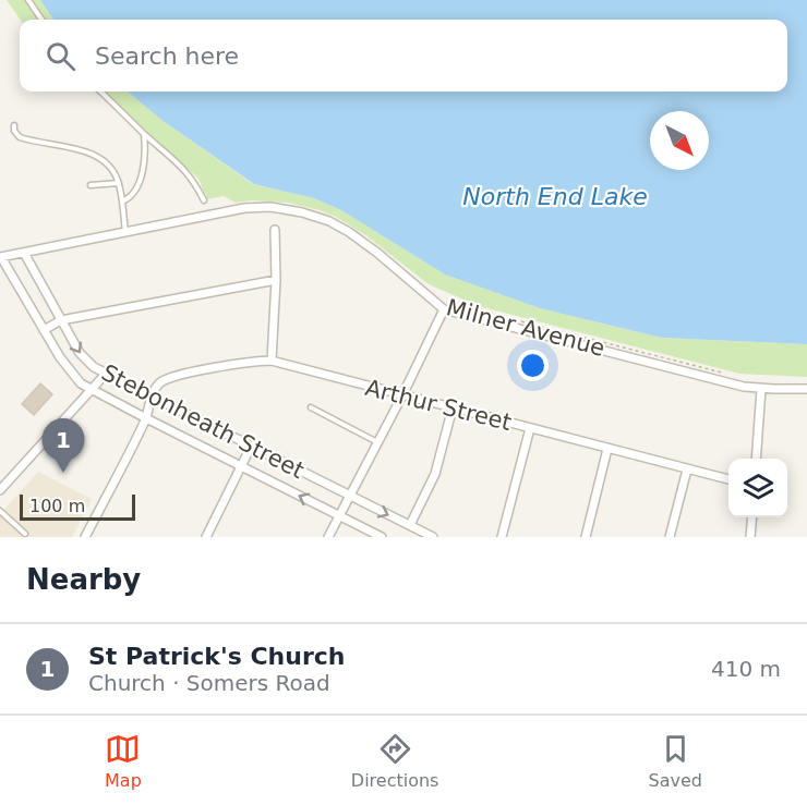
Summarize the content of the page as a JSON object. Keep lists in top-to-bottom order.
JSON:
{
  "streets": {
    "street": ["Milner Avenue", "Arthur Street", "Stebonheath Street"]
  },
  "crossings": [
    ["Milner Avenue", "Stebonheath Street"],
    ["Arthur Street", "Stebonheath Street"]
  ],
  "water": ["North End Lake"],
  "scale_bar": "100 m",
  "north": "bottom right",
  "page": {
    "search": "Search here",
    "pins": "1",
    "scale": "100 m",
    "heading": "Nearby",
    "list": [
      {
        "mark": "1",
        "name": "St Patrick's Church",
        "note": "Church · Somers Road",
        "value": "410 m"
      }
    ],
    "nav": ["Map", "Directions", "Saved"]
  }
}
